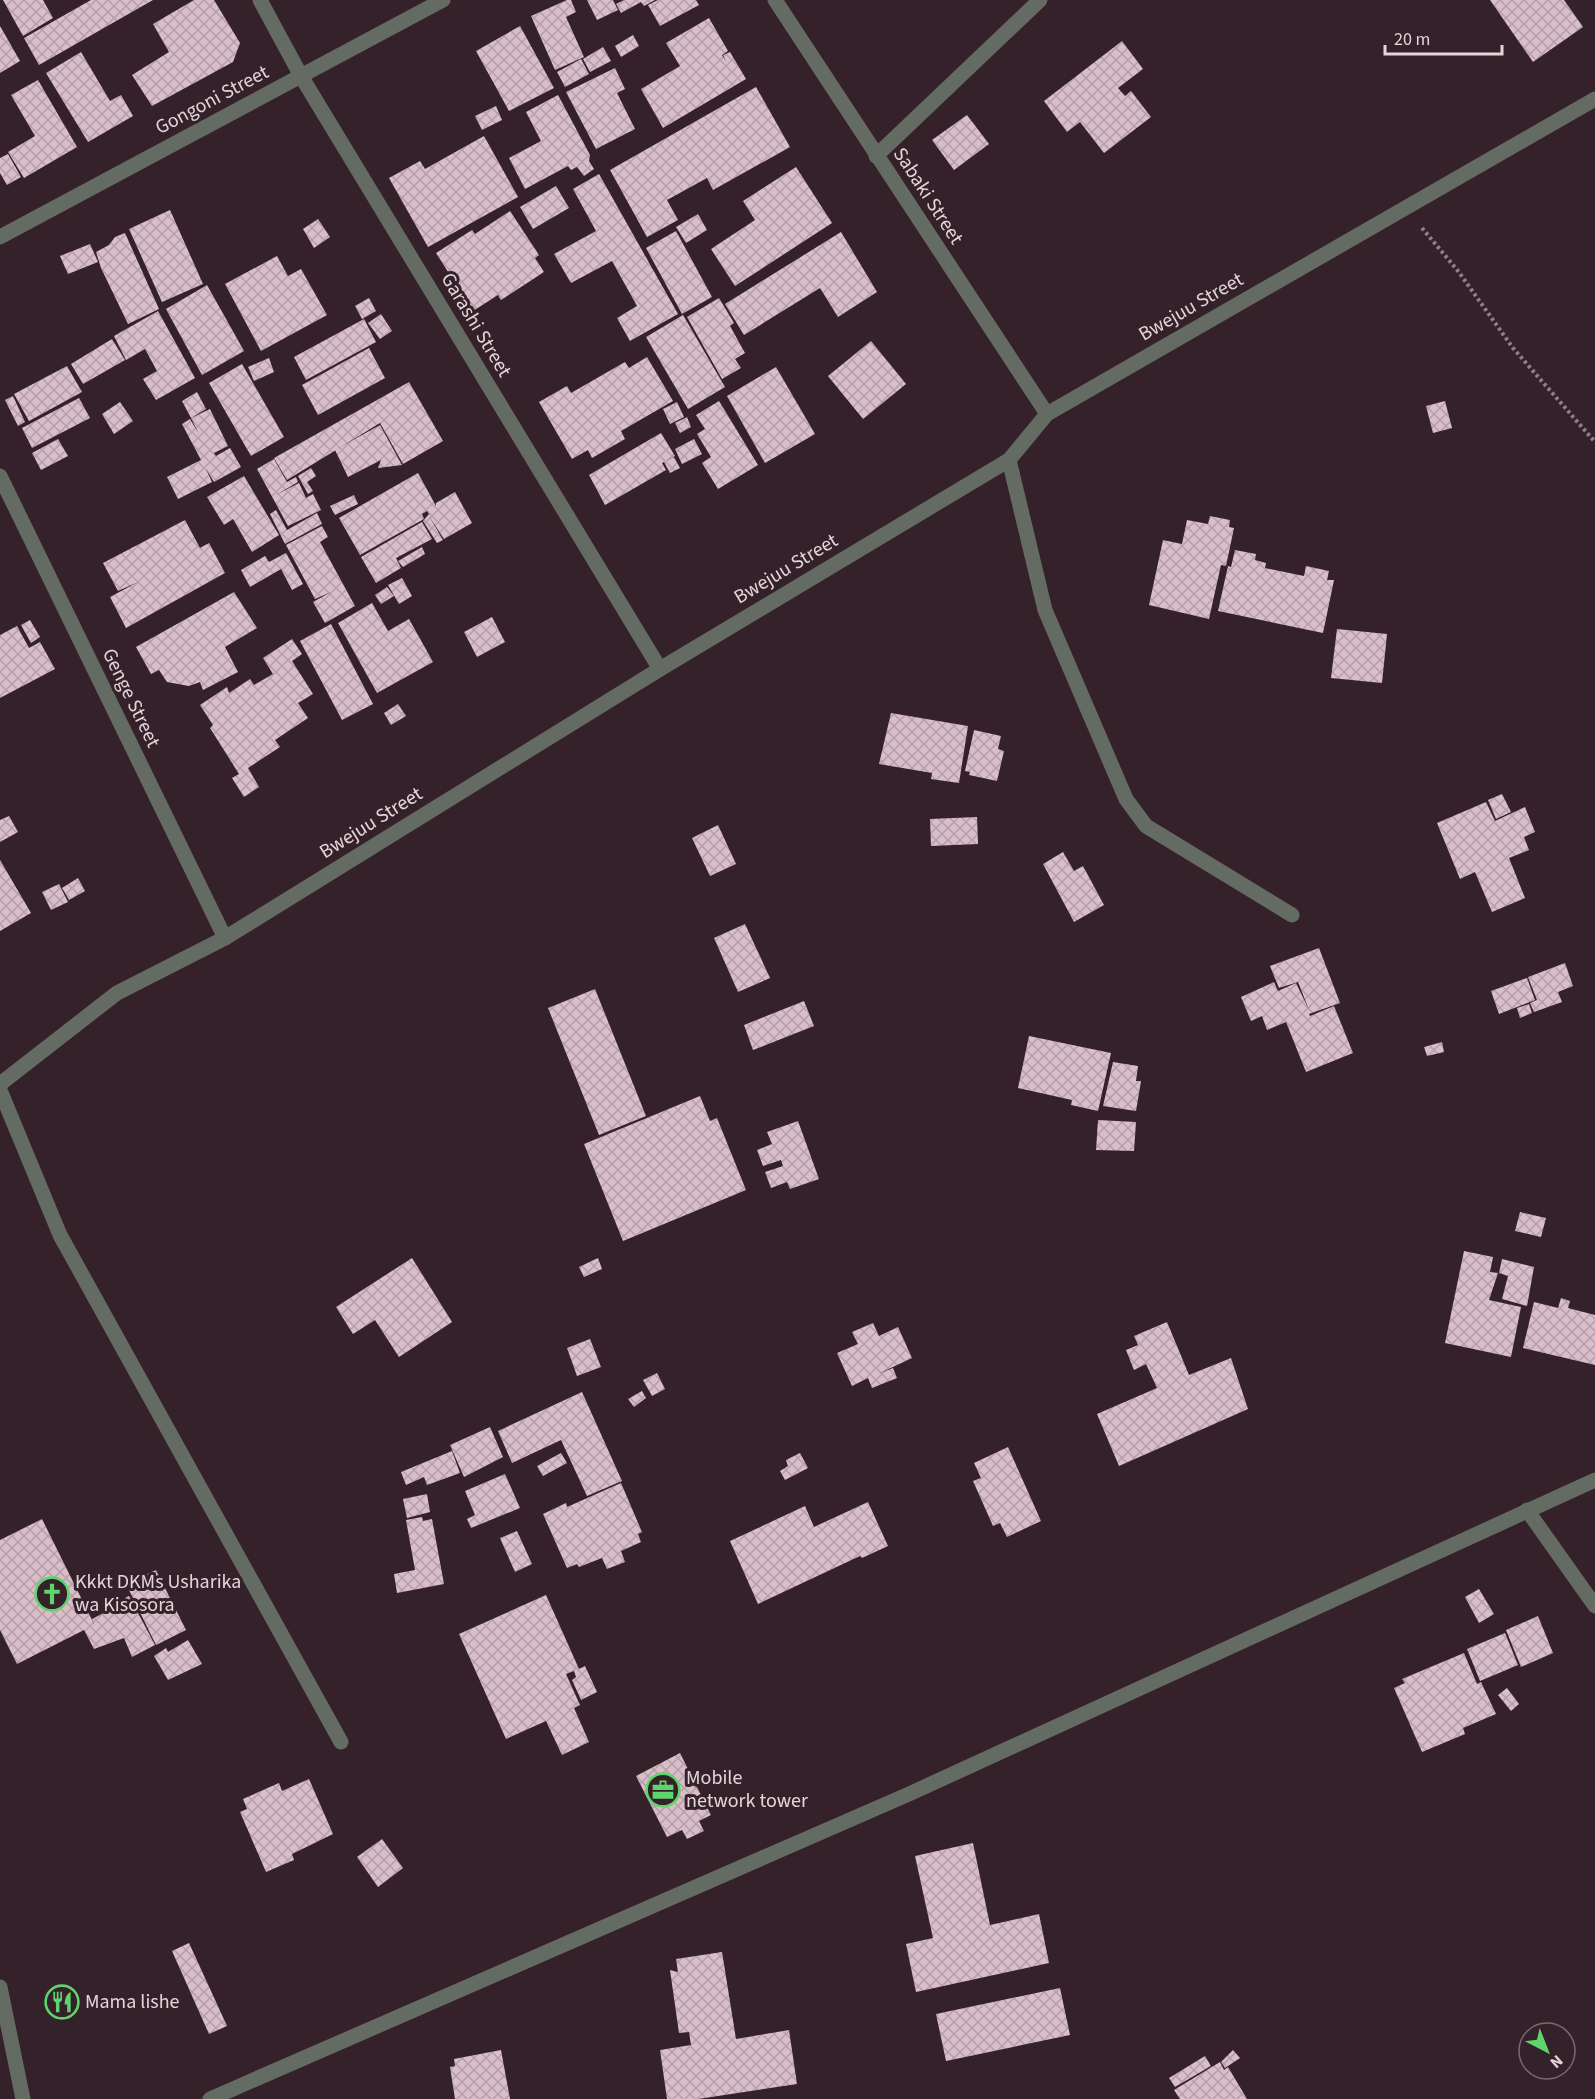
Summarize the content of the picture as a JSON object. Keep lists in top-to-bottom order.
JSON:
{
  "streets": {
    "street": [
      "Gongoni Street",
      "Sabaki Street",
      "Bwejuu Street",
      "Garashi Street",
      "Genge Street"
    ]
  },
  "crossings": [
    ["Gongoni Street", "Garashi Street"],
    ["Sabaki Street", "Bwejuu Street"],
    ["Bwejuu Street", "Garashi Street"],
    ["Bwejuu Street", "Genge Street"]
  ],
  "places": {
    "church": ["Kkkt DKMs Usharika wa Kisosora"],
    "office": ["Mobile network tower"],
    "restaurant": ["Mama lishe"]
  },
  "scale_bar": "20 m",
  "north": "bottom right"
}
